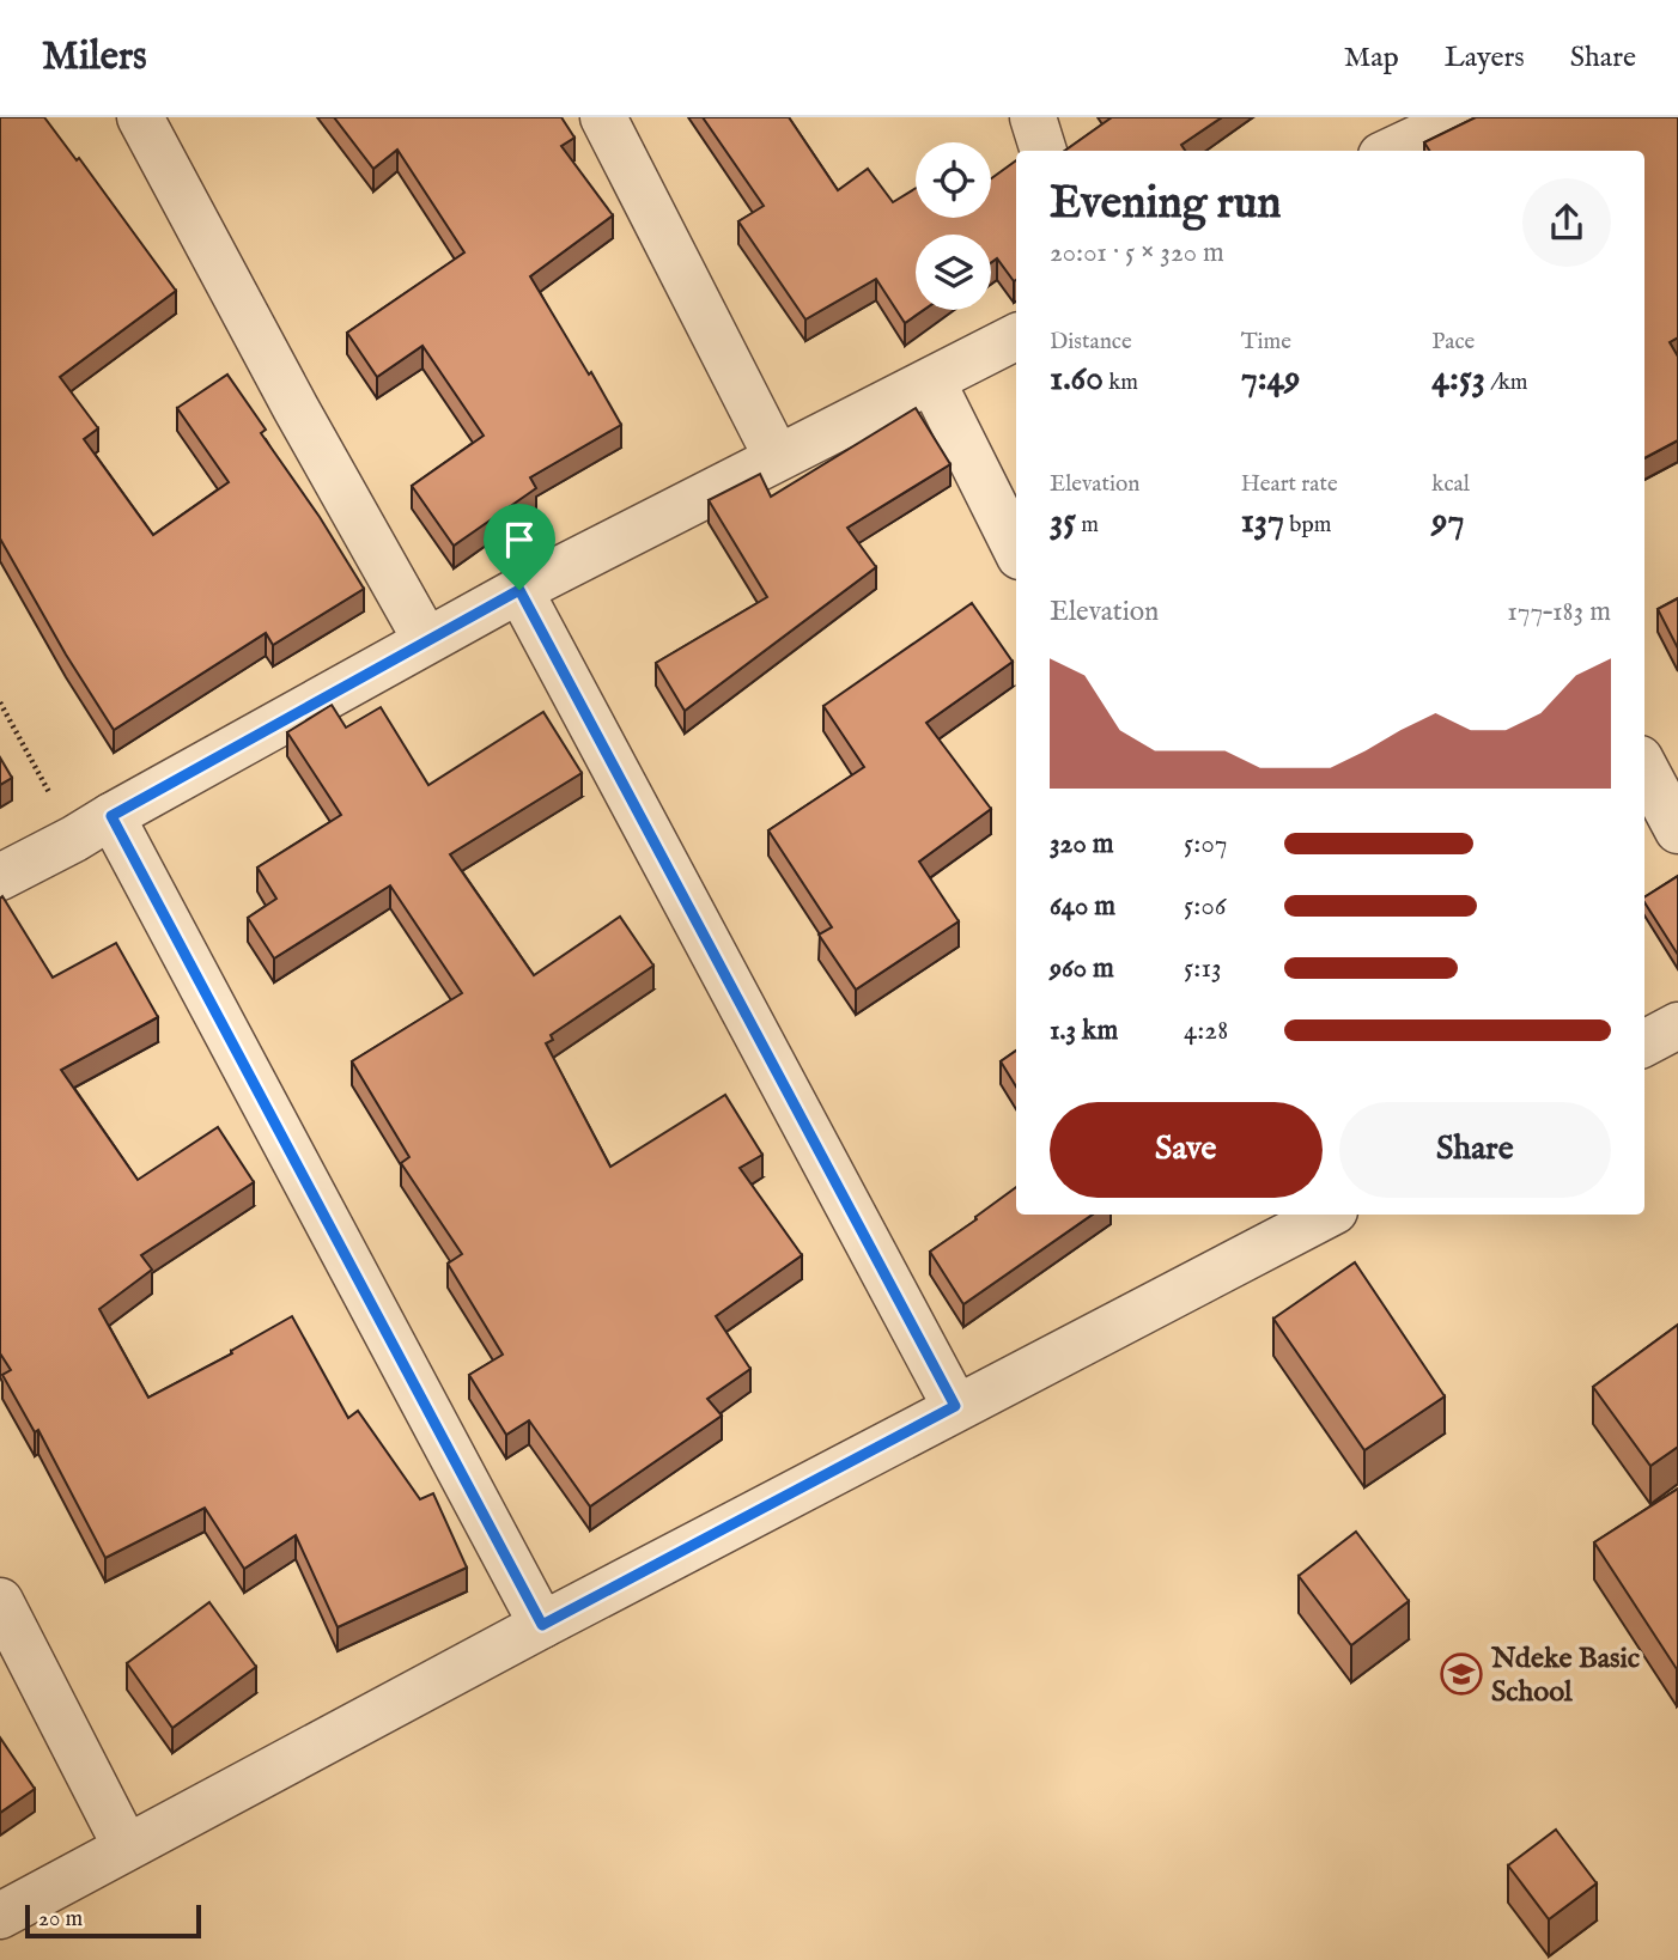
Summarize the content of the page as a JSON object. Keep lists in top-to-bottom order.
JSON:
{
  "places": {
    "school or university": ["Ndeke Basic School"]
  },
  "scale_bar": "20 m",
  "page": {
    "header": "Milers",
    "nav": ["Map", "Layers", "Share"],
    "heading": ["Evening run", "20:01 · 5 × 320 m"],
    "stats": [
      ["Distance", "1.60 km"],
      ["Time", "7:49"],
      ["Pace", "4:53 /km"],
      ["Elevation", "35 m"],
      ["Heart rate", "137 bpm"],
      ["kcal", "97"]
    ],
    "chart": ["Elevation", "177–183 m"],
    "list": [
      {
        "name": "320 m",
        "note": "5:07"
      },
      {
        "name": "640 m",
        "note": "5:06"
      },
      {
        "name": "960 m",
        "note": "5:13"
      },
      {
        "name": "1.3 km",
        "note": "4:28"
      }
    ],
    "buttons": ["Save", "Share"],
    "scale": "20 m"
  }
}
